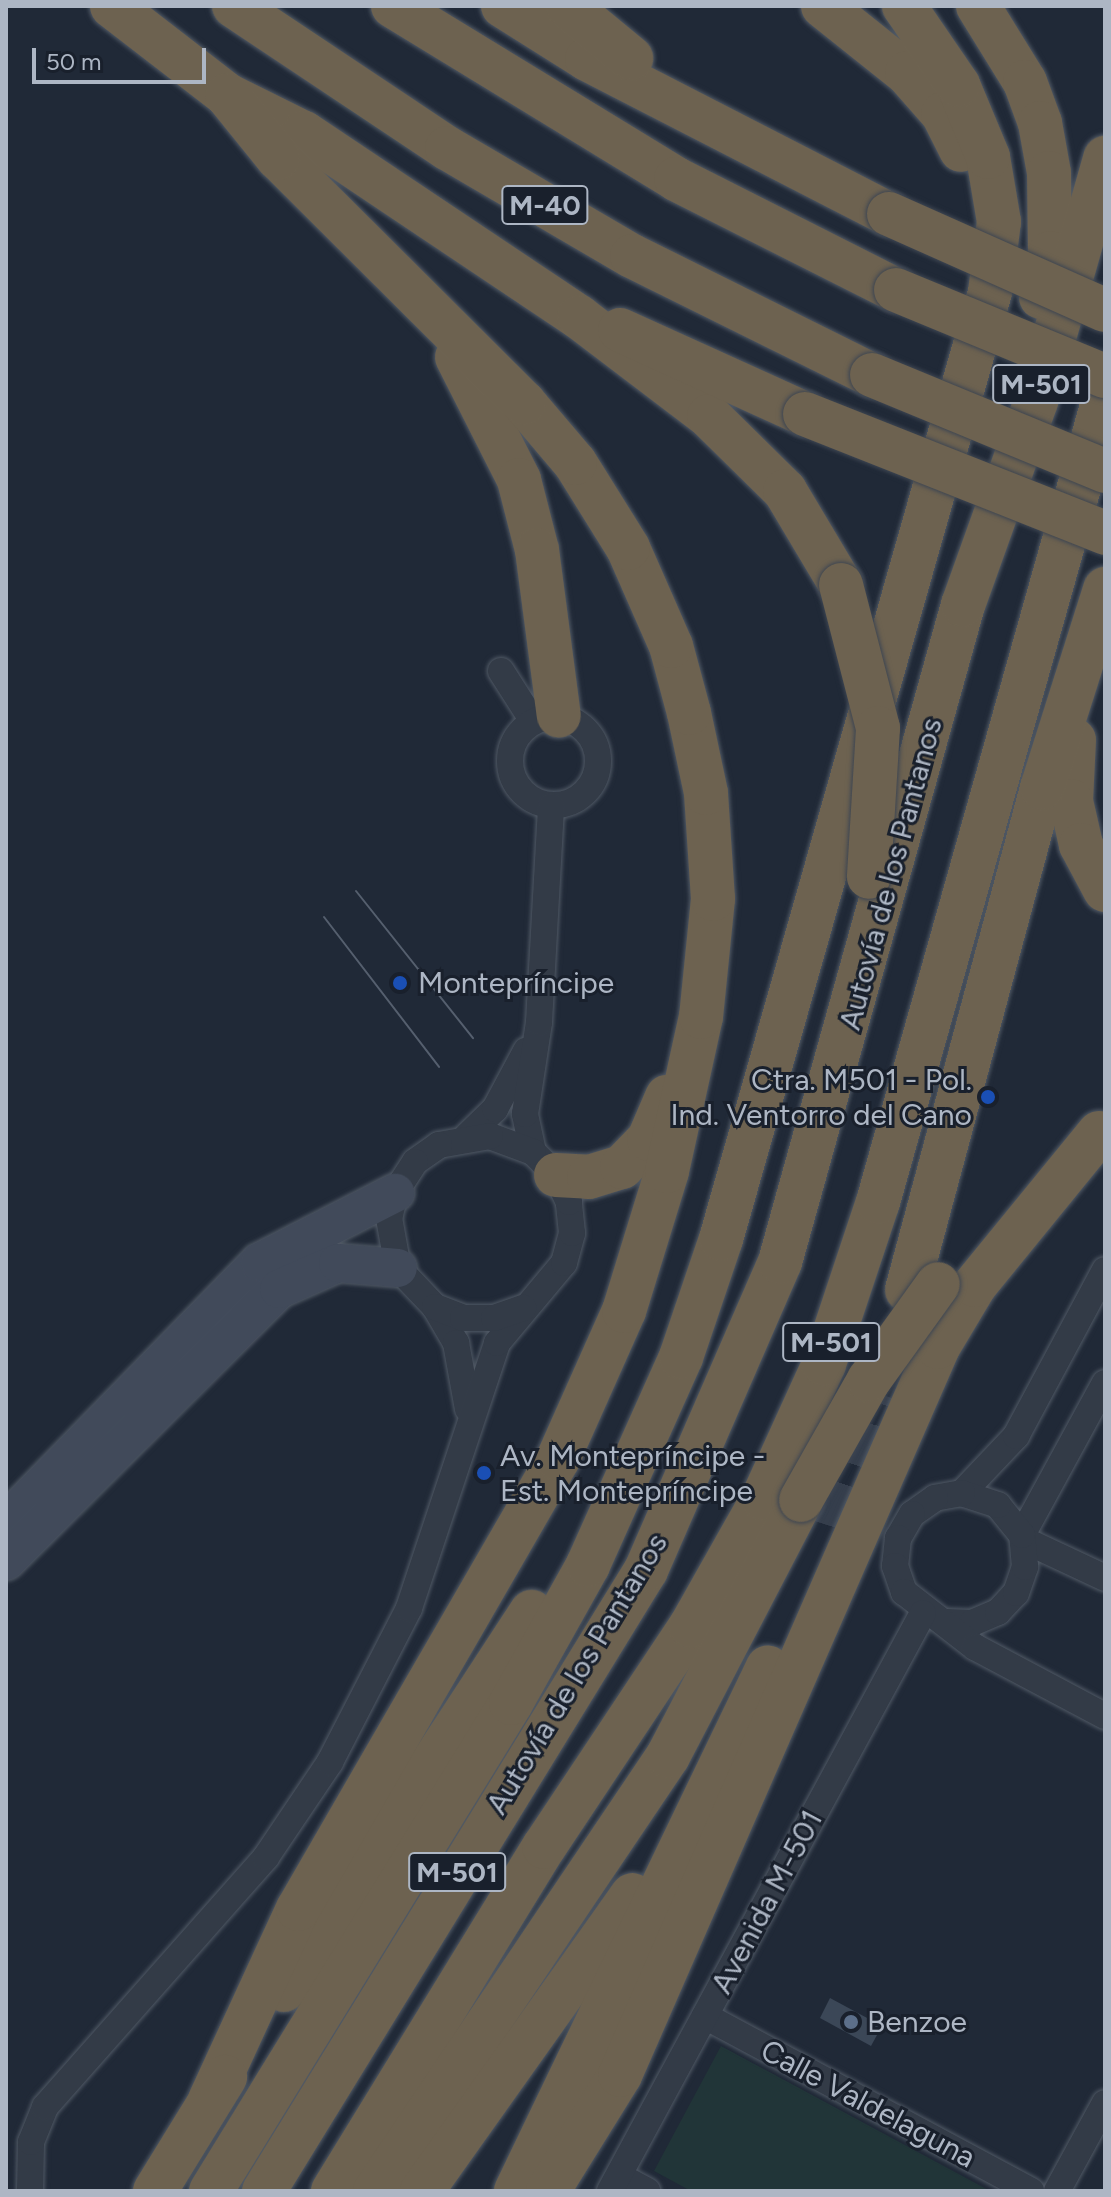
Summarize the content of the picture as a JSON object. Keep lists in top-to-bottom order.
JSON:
{
  "streets": {
    "highway": ["M-40", "M-501", "Autovía de los Pantanos"],
    "street": ["Avenida M-501", "Calle Valdelaguna"]
  },
  "crossings": [
    ["Avenida M-501", "Calle Valdelaguna"]
  ],
  "places": [
    "Montepríncipe",
    "Ctra. M501 - Pol. Ind. Ventorro del Cano",
    "Av. Montepríncipe - Est. Montepríncipe",
    "Benzoe"
  ],
  "scale_bar": "50 m"
}
